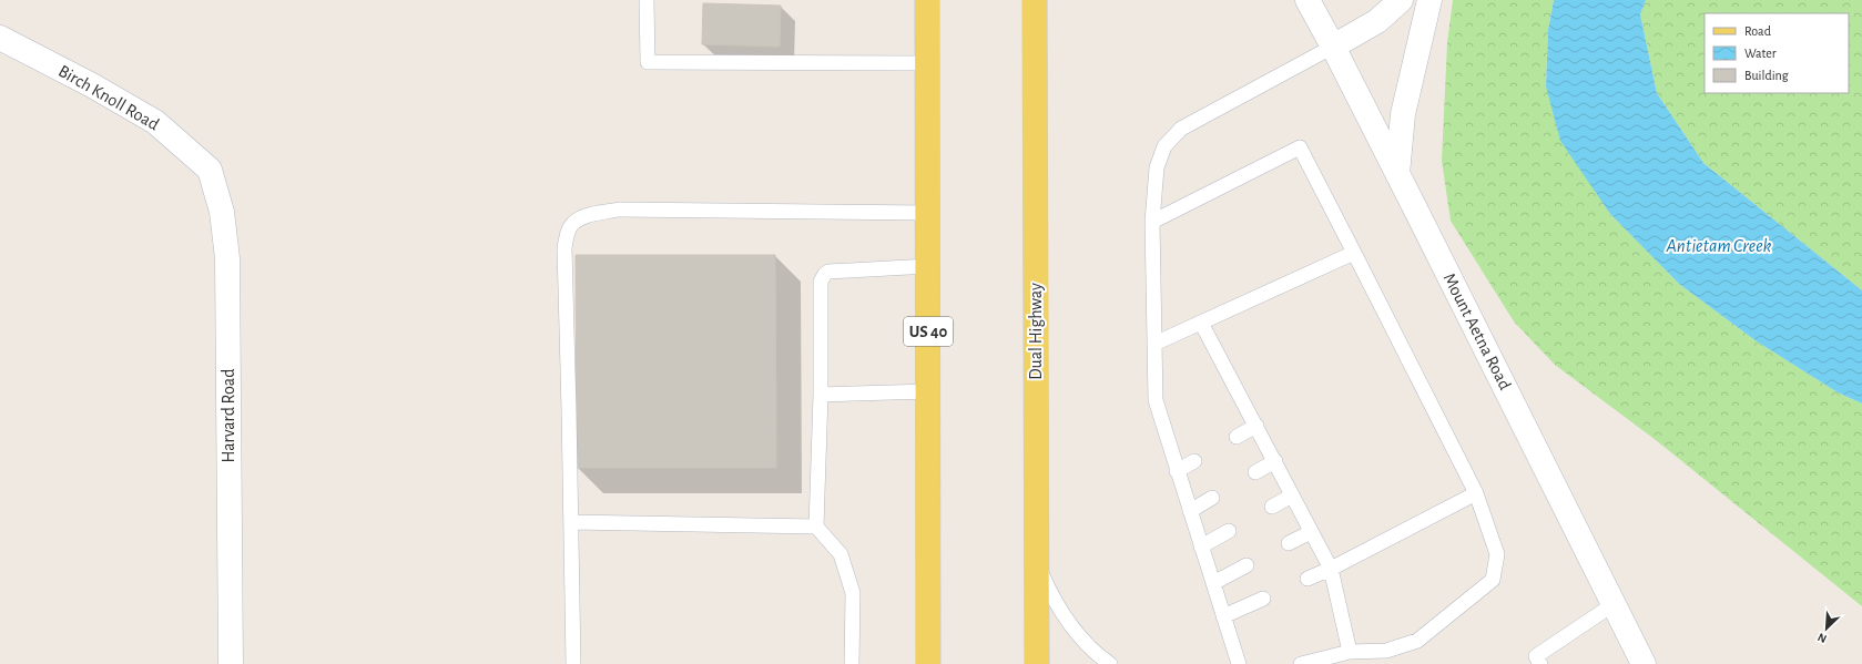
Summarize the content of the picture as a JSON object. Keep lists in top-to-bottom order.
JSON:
{
  "streets": {
    "main road": ["US 40", "Dual Highway"],
    "street": ["Birch Knoll Road", "Mount Aetna Road", "Harvard Road"]
  },
  "crossings": [
    ["Birch Knoll Road", "Harvard Road"]
  ],
  "water": ["Antietam Creek"],
  "legend": ["Road", "Water", "Building"],
  "north": "bottom left"
}
